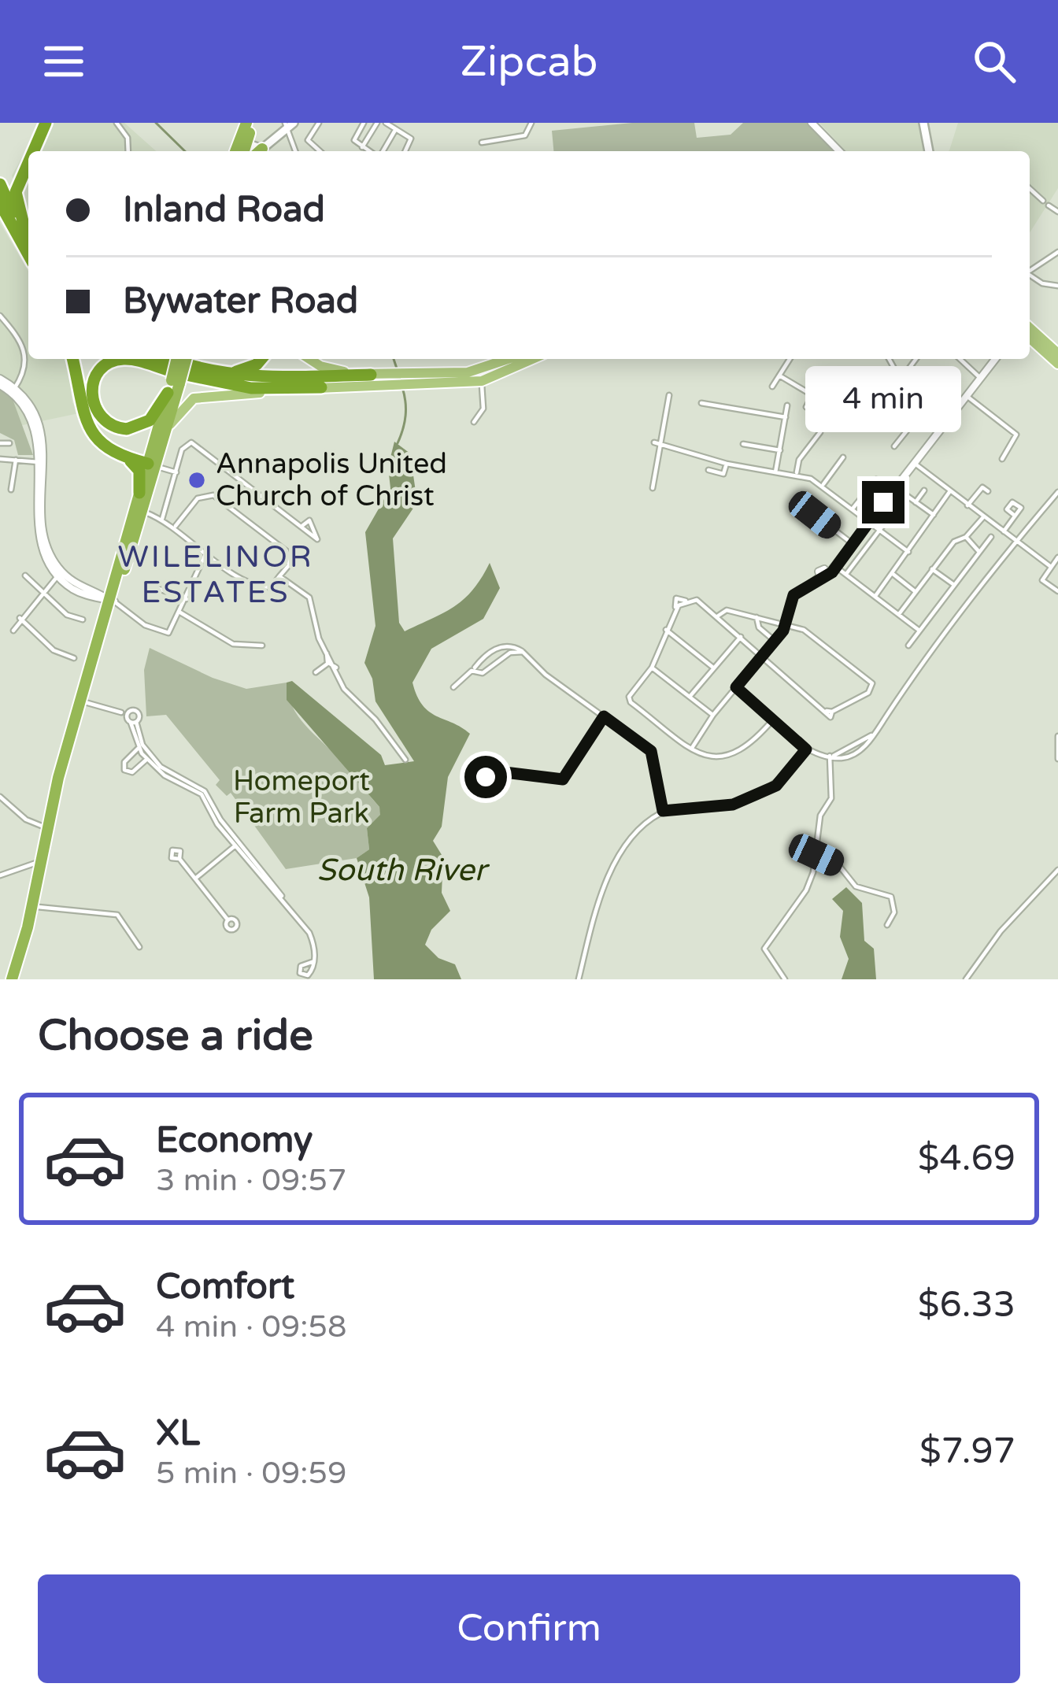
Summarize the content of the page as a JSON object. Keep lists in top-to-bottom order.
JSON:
{
  "districts": ["WILELINOR ESTATES"],
  "water": ["South River"],
  "parks": ["Homeport Farm Park"],
  "places": ["Annapolis United Church of Christ"],
  "page": {
    "header": "Zipcab",
    "banner": ["Inland Road", "Bywater Road"],
    "bubble": "4 min",
    "heading": "Choose a ride",
    "list": [
      {
        "name": "Economy",
        "note": "3 min · 09:57",
        "value": "$4.69"
      },
      {
        "name": "Comfort",
        "note": "4 min · 09:58",
        "value": "$6.33"
      },
      {
        "name": "XL",
        "note": "5 min · 09:59",
        "value": "$7.97"
      }
    ],
    "buttons": "Confirm"
  }
}
